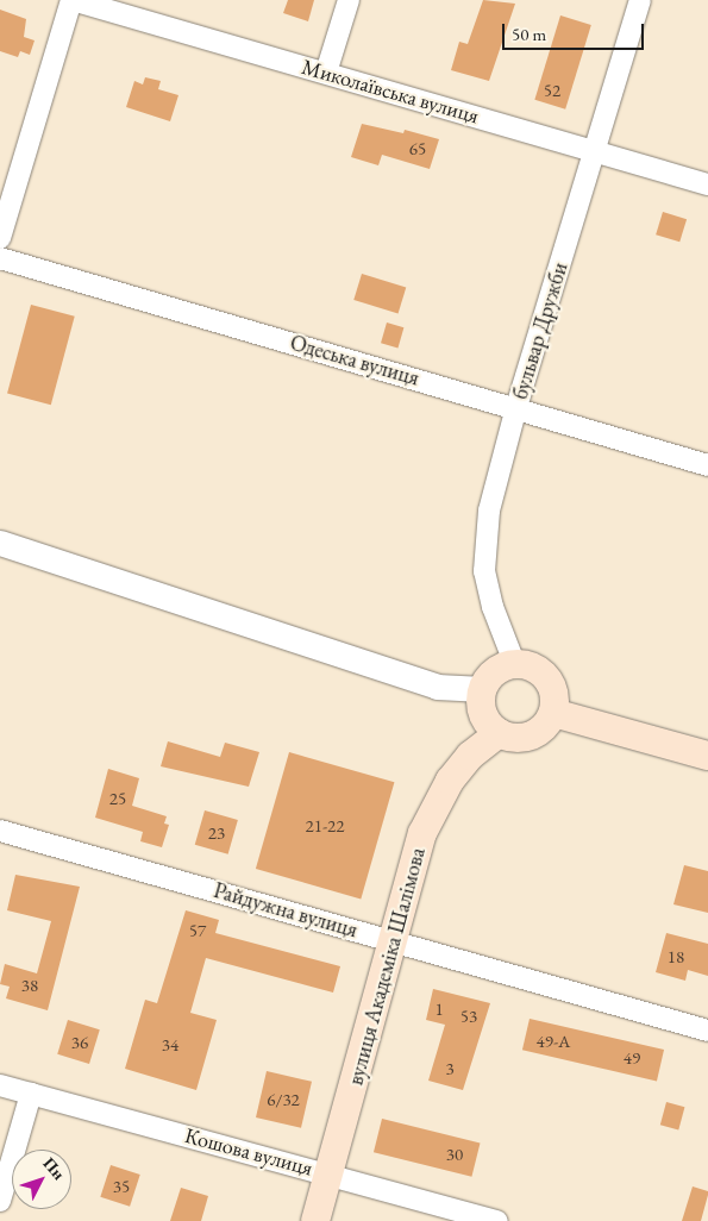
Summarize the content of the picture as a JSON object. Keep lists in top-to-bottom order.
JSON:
{
  "streets": {
    "main road": ["вулиця Академіка Шалімова"],
    "street": [
      "Миколаївська вулиця",
      "бульвар Дружби",
      "Одеська вулиця",
      "Райдужна вулиця",
      "Кошова вулиця"
    ]
  },
  "crossings": [
    ["Миколаївська вулиця", "бульвар Дружби"],
    ["бульвар Дружби", "Одеська вулиця"],
    ["бульвар Дружби", "вулиця Академіка Шалімова"],
    ["Райдужна вулиця", "вулиця Академіка Шалімова"],
    ["вулиця Академіка Шалімова", "Кошова вулиця"]
  ],
  "house_numbers": [
    "52",
    "65",
    "25",
    "21-22",
    "23",
    "57",
    "18",
    "38",
    "1",
    "53",
    "49-А",
    "36",
    "34",
    "49",
    "3",
    "6/32",
    "30",
    "35"
  ],
  "scale_bar": "50 m",
  "north": "top right"
}
